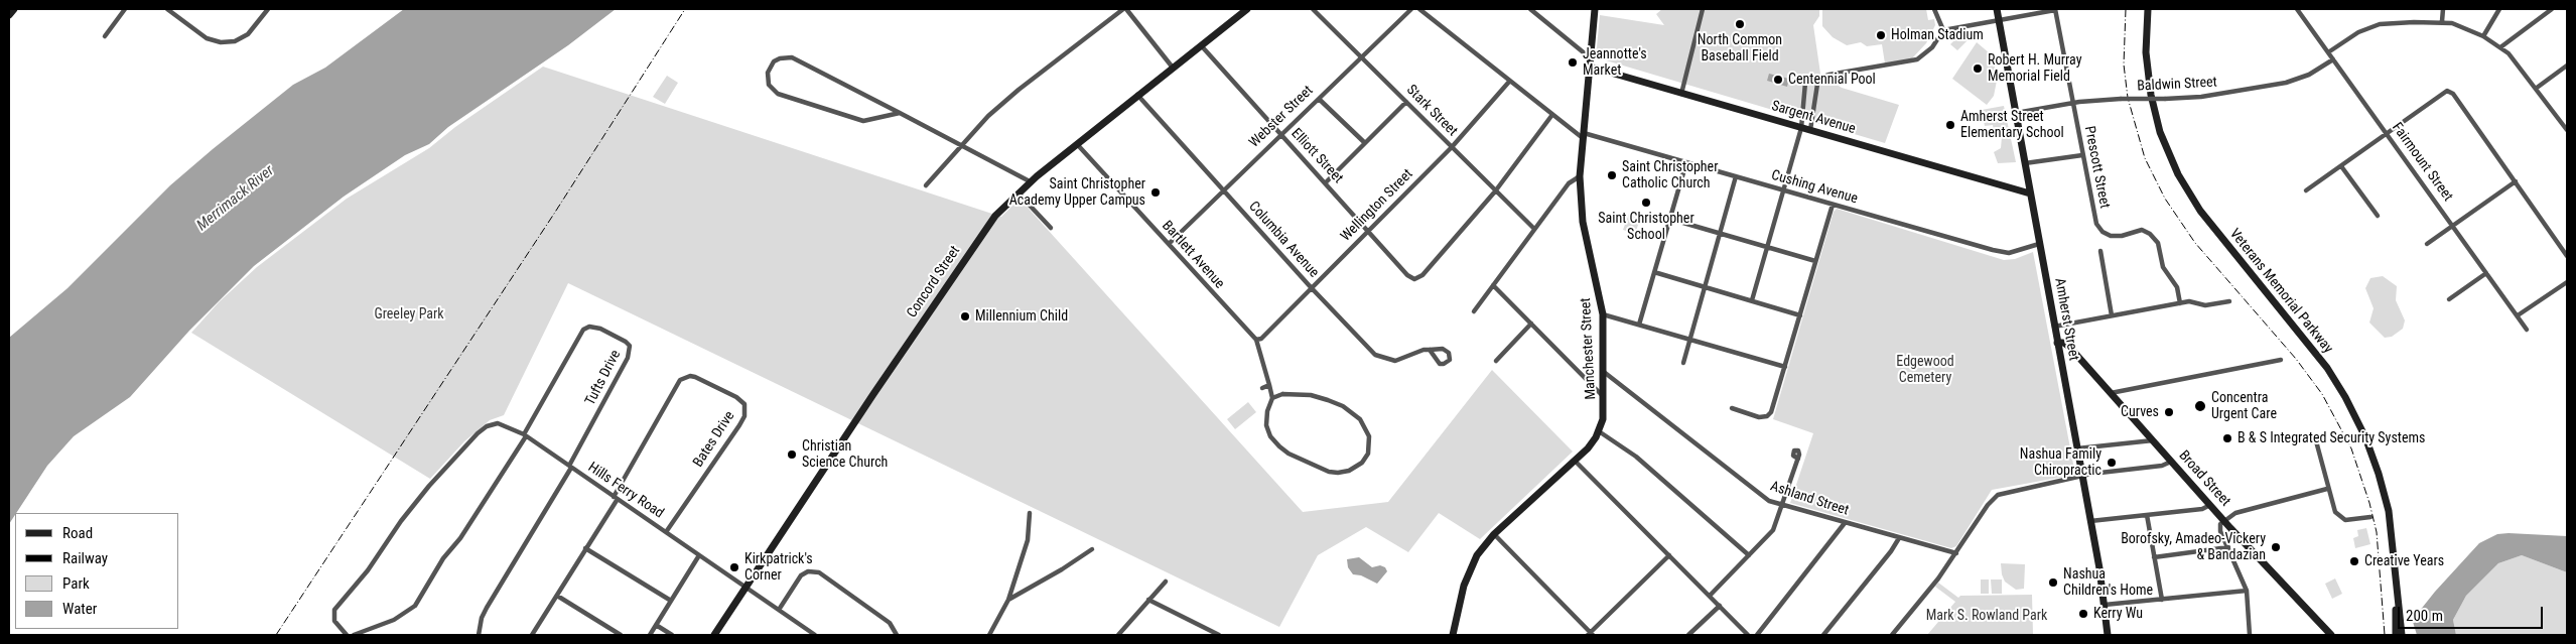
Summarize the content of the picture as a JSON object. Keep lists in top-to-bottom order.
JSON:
{
  "streets": {
    "main road": [
      "Sargent Avenue",
      "Concord Street",
      "Veterans Memorial Parkway",
      "Amherst Street",
      "Manchester Street",
      "Broad Street"
    ],
    "street": [
      "Baldwin Street",
      "Stark Street",
      "Webster Street",
      "Elliott Street",
      "Fairmount Street",
      "Prescott Street",
      "Cushing Avenue",
      "Wellington Street",
      "Columbia Avenue",
      "Bartlett Avenue",
      "Tufts Drive",
      "Bates Drive",
      "Hills Ferry Road",
      "Ashland Street"
    ]
  },
  "crossings": [
    ["Baldwin Street", "Fairmount Street"],
    ["Baldwin Street", "Prescott Street"],
    ["Baldwin Street", "Amherst Street"],
    ["Stark Street", "Webster Street"],
    ["Stark Street", "Elliott Street"],
    ["Stark Street", "Wellington Street"],
    ["Webster Street", "Elliott Street"],
    ["Webster Street", "Columbia Avenue"],
    ["Webster Street", "Bartlett Avenue"],
    ["Sargent Avenue", "Amherst Street"],
    ["Sargent Avenue", "Manchester Street"],
    ["Elliott Street", "Wellington Street"],
    ["Elliott Street", "Concord Street"],
    ["Cushing Avenue", "Wellington Street"],
    ["Cushing Avenue", "Amherst Street"],
    ["Cushing Avenue", "Manchester Street"],
    ["Wellington Street", "Columbia Avenue"],
    ["Wellington Street", "Bartlett Avenue"],
    ["Columbia Avenue", "Concord Street"],
    ["Bartlett Avenue", "Concord Street"],
    ["Concord Street", "Hills Ferry Road"],
    ["Amherst Street", "Broad Street"],
    ["Manchester Street", "Ashland Street"],
    ["Tufts Drive", "Hills Ferry Road"],
    ["Bates Drive", "Hills Ferry Road"]
  ],
  "water": ["Merrimack River"],
  "parks": ["Greeley Park", "Edgewood Cemetery", "Mark S. Rowland Park"],
  "places": [
    "North Common Baseball Field",
    "Holman Stadium",
    "Jeannotte's Market",
    "Robert H. Murray Memorial Field",
    "Centennial Pool",
    "Amherst Street Elementary School",
    "Saint Christopher Catholic Church",
    "Saint Christopher Academy Upper Campus",
    "Saint Christopher School",
    "Millennium Child",
    "Concentra Urgent Care",
    "Curves",
    "B & S Integrated Security Systems",
    "Christian Science Church",
    "Nashua Family Chiropractic",
    "Borofsky, Amadeo-Vickery & Bandazian",
    "Creative Years",
    "Kirkpatrick's Corner",
    "Nashua Children's Home",
    "Kerry Wu"
  ],
  "legend": [
    "Road",
    "Railway",
    "Park",
    "Water"
  ],
  "scale_bar": "200 m"
}
